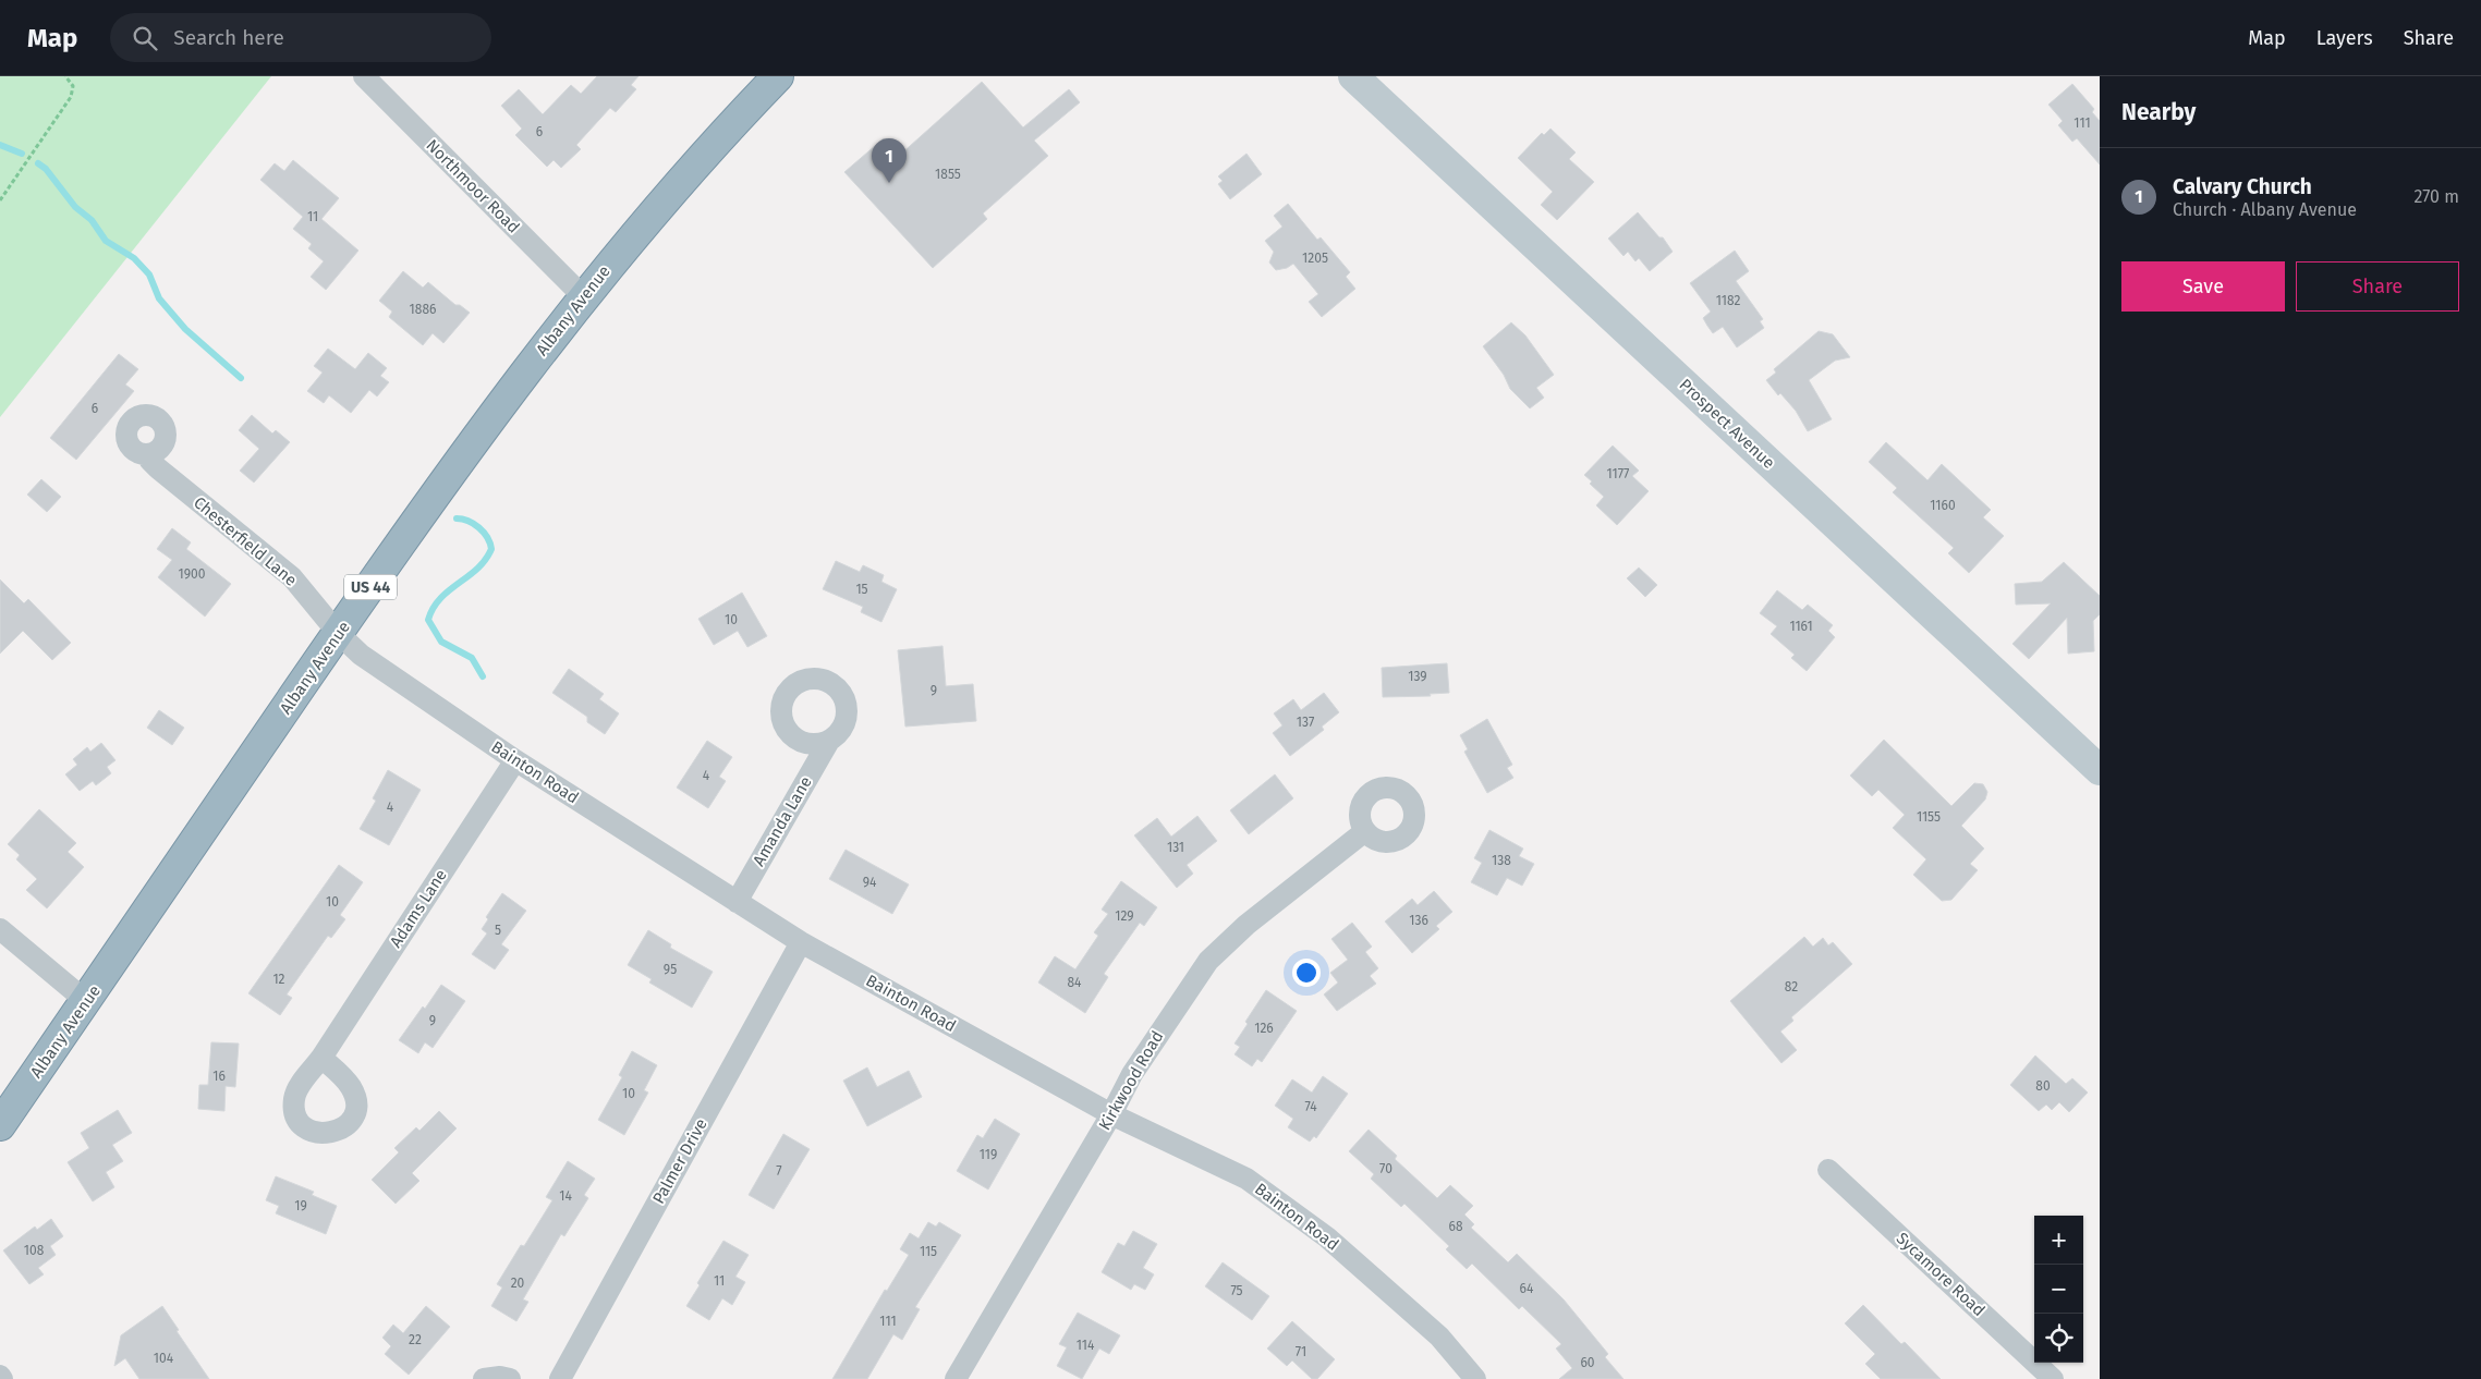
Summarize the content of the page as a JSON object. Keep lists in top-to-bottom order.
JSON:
{
  "streets": {
    "highway": ["Albany Avenue", "US 44"],
    "main road": ["Prospect Avenue"],
    "street": [
      "Northmoor Road",
      "Chesterfield Lane",
      "Bainton Road",
      "Amanda Lane",
      "Adams Lane",
      "Kirkwood Road",
      "Palmer Drive",
      "Sycamore Road"
    ]
  },
  "crossings": [
    ["Northmoor Road", "Albany Avenue"],
    ["Albany Avenue", "Chesterfield Lane"],
    ["Albany Avenue", "Bainton Road"],
    ["Chesterfield Lane", "Bainton Road"],
    ["Bainton Road", "Amanda Lane"],
    ["Bainton Road", "Adams Lane"],
    ["Bainton Road", "Kirkwood Road"],
    ["Bainton Road", "Palmer Drive"]
  ],
  "house_numbers": [
    "111",
    "6",
    "1855",
    "11",
    "1205",
    "1182",
    "1886",
    "6",
    "1177",
    "1160",
    "1900",
    "15",
    "10",
    "1161",
    "139",
    "9",
    "137",
    "4",
    "4",
    "1155",
    "131",
    "138",
    "94",
    "10",
    "129",
    "136",
    "5",
    "95",
    "12",
    "84",
    "82",
    "9",
    "126",
    "16",
    "80",
    "10",
    "74",
    "119",
    "70",
    "7",
    "14",
    "19",
    "68",
    "108",
    "115",
    "11",
    "20",
    "64",
    "75",
    "111",
    "22",
    "114",
    "71",
    "104",
    "60"
  ],
  "page": {
    "header": "Map",
    "search": "Search here",
    "nav": ["Map", "Layers", "Share"],
    "heading": "Nearby",
    "pins": "1",
    "list": [
      {
        "mark": "1",
        "name": "Calvary Church",
        "note": "Church · Albany Avenue",
        "value": "270 m"
      }
    ],
    "buttons": ["Save", "Share"],
    "map_buttons": ["+", "−"]
  }
}
